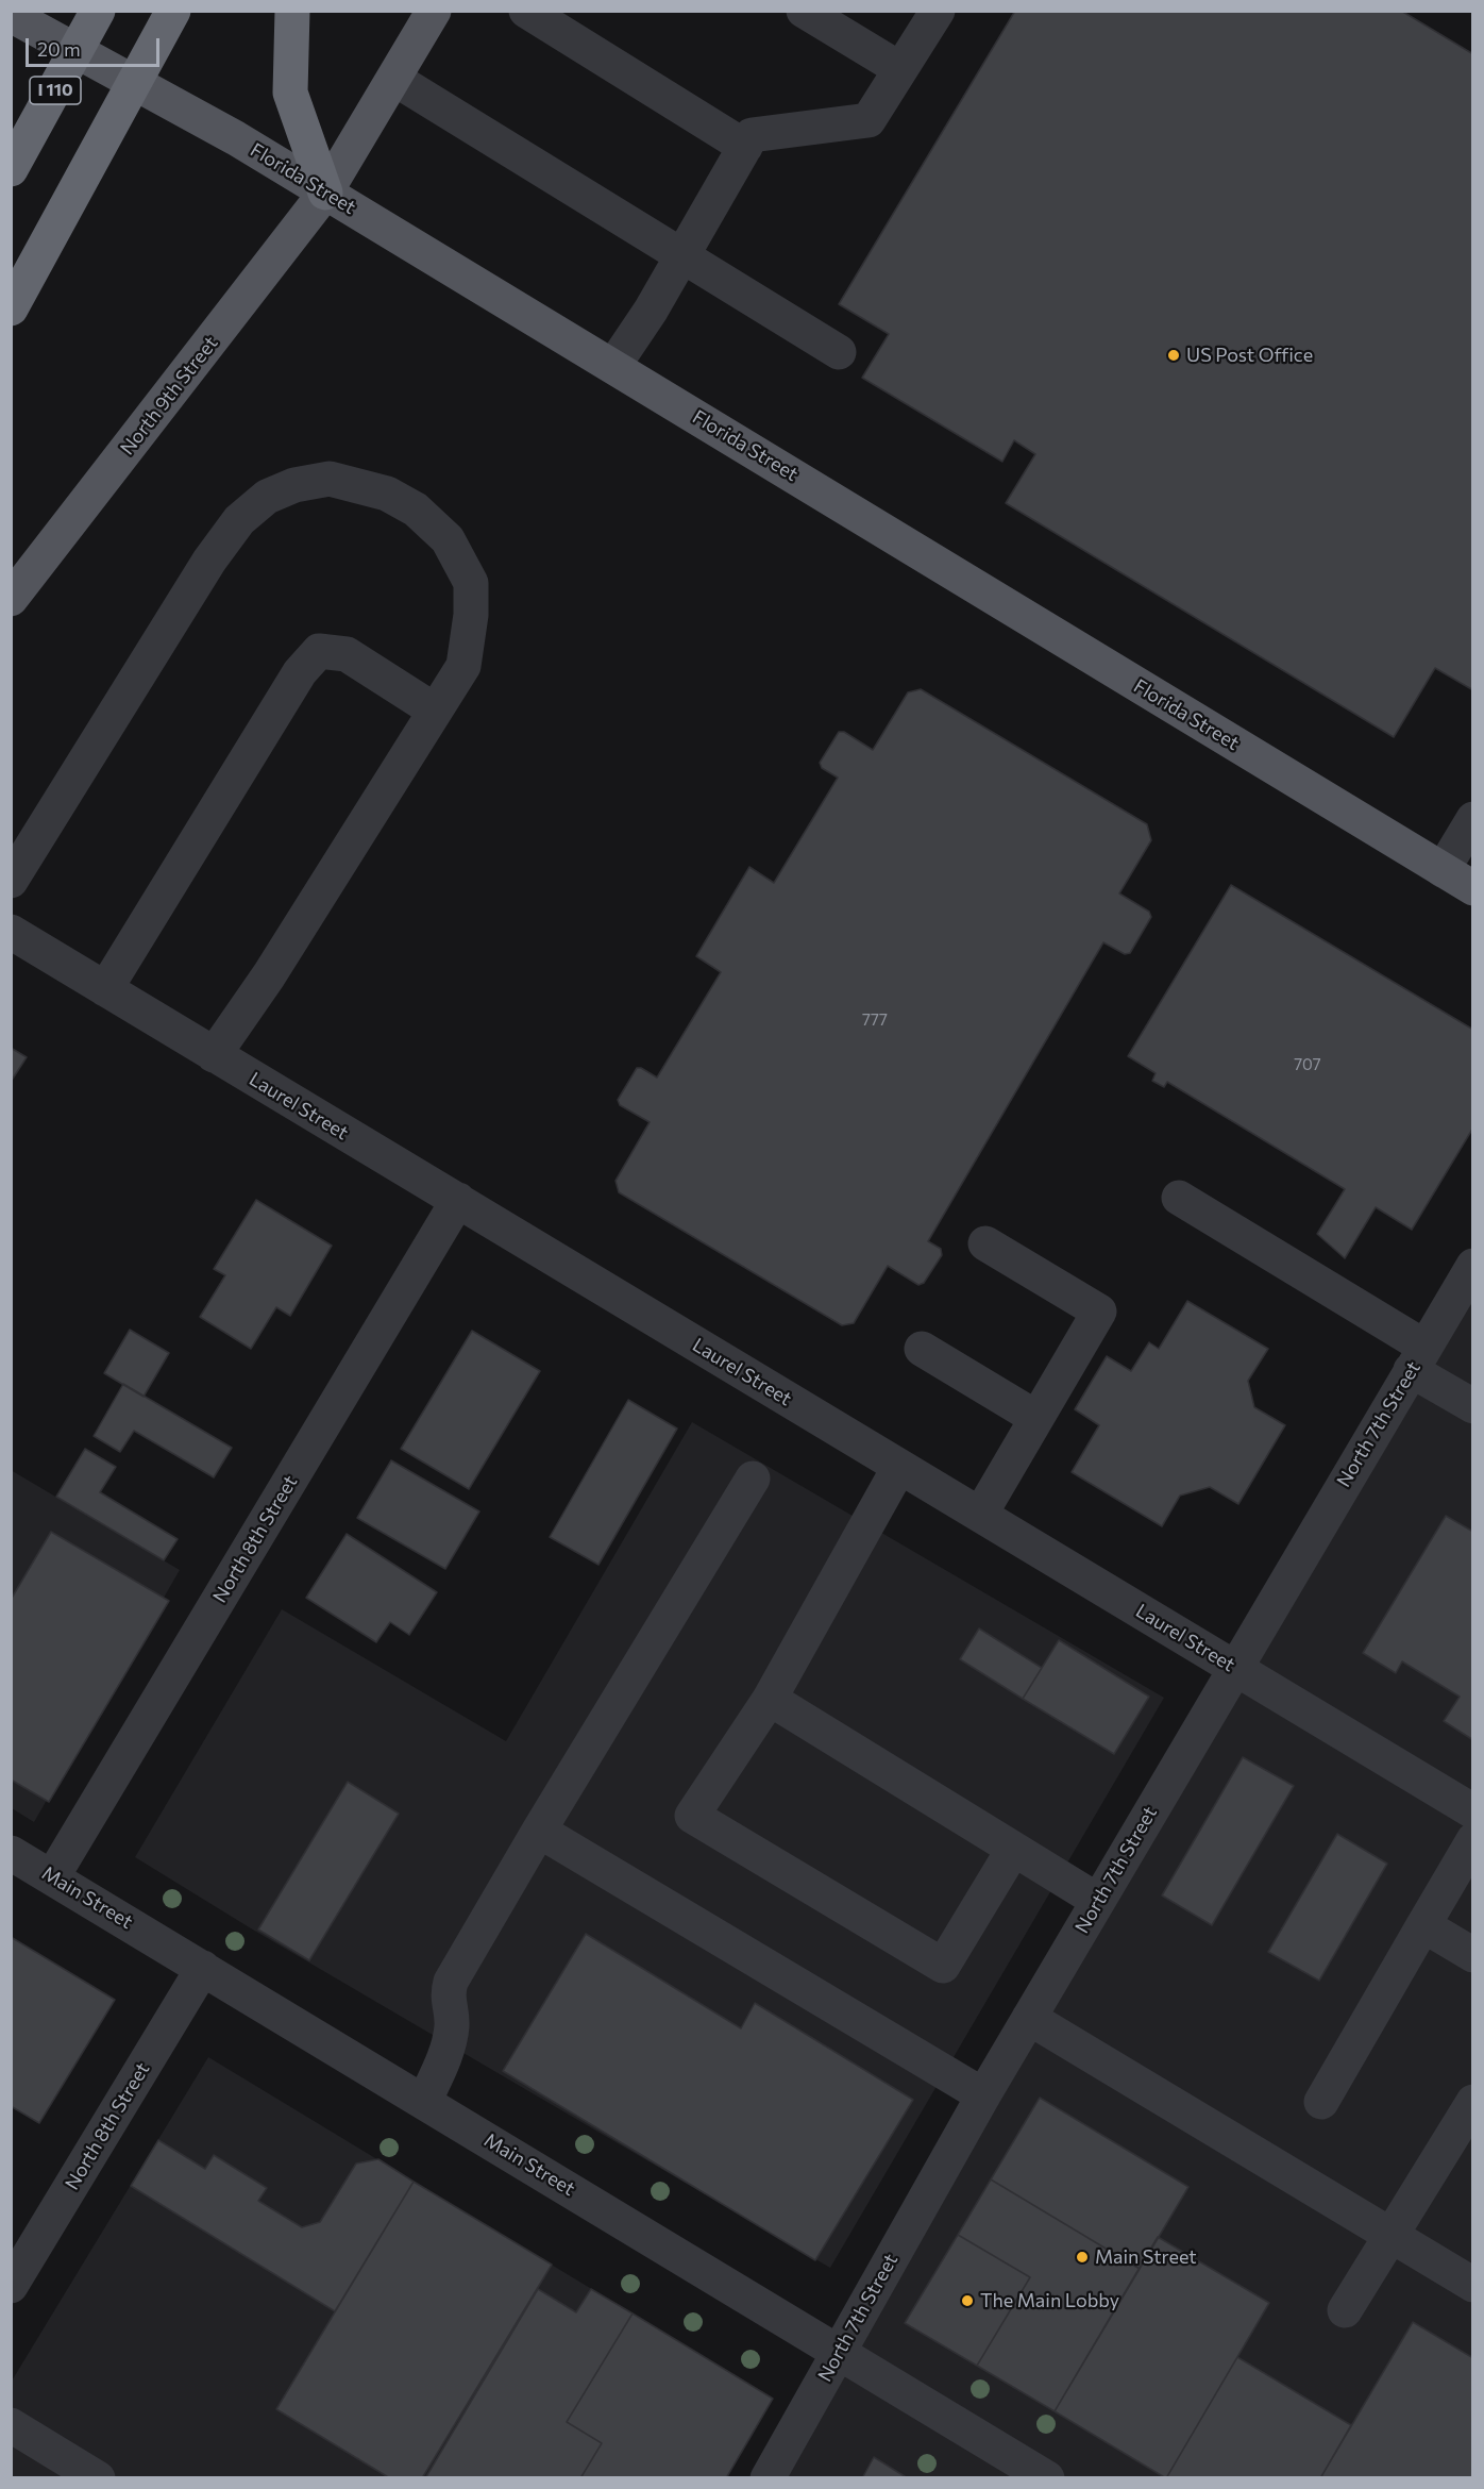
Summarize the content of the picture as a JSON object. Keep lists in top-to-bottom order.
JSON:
{
  "streets": {
    "highway": ["I 110"],
    "main road": ["Florida Street", "North 9th Street"],
    "street": [
      "Laurel Street",
      "North 7th Street",
      "North 8th Street",
      "Main Street"
    ]
  },
  "crossings": [
    ["Florida Street", "North 9th Street"],
    ["Laurel Street", "North 7th Street"],
    ["Laurel Street", "North 8th Street"],
    ["North 7th Street", "Main Street"],
    ["North 8th Street", "Main Street"]
  ],
  "places": ["US Post Office", "Main Street", "The Main Lobby"],
  "house_numbers": ["777", "707"],
  "scale_bar": "20 m"
}
